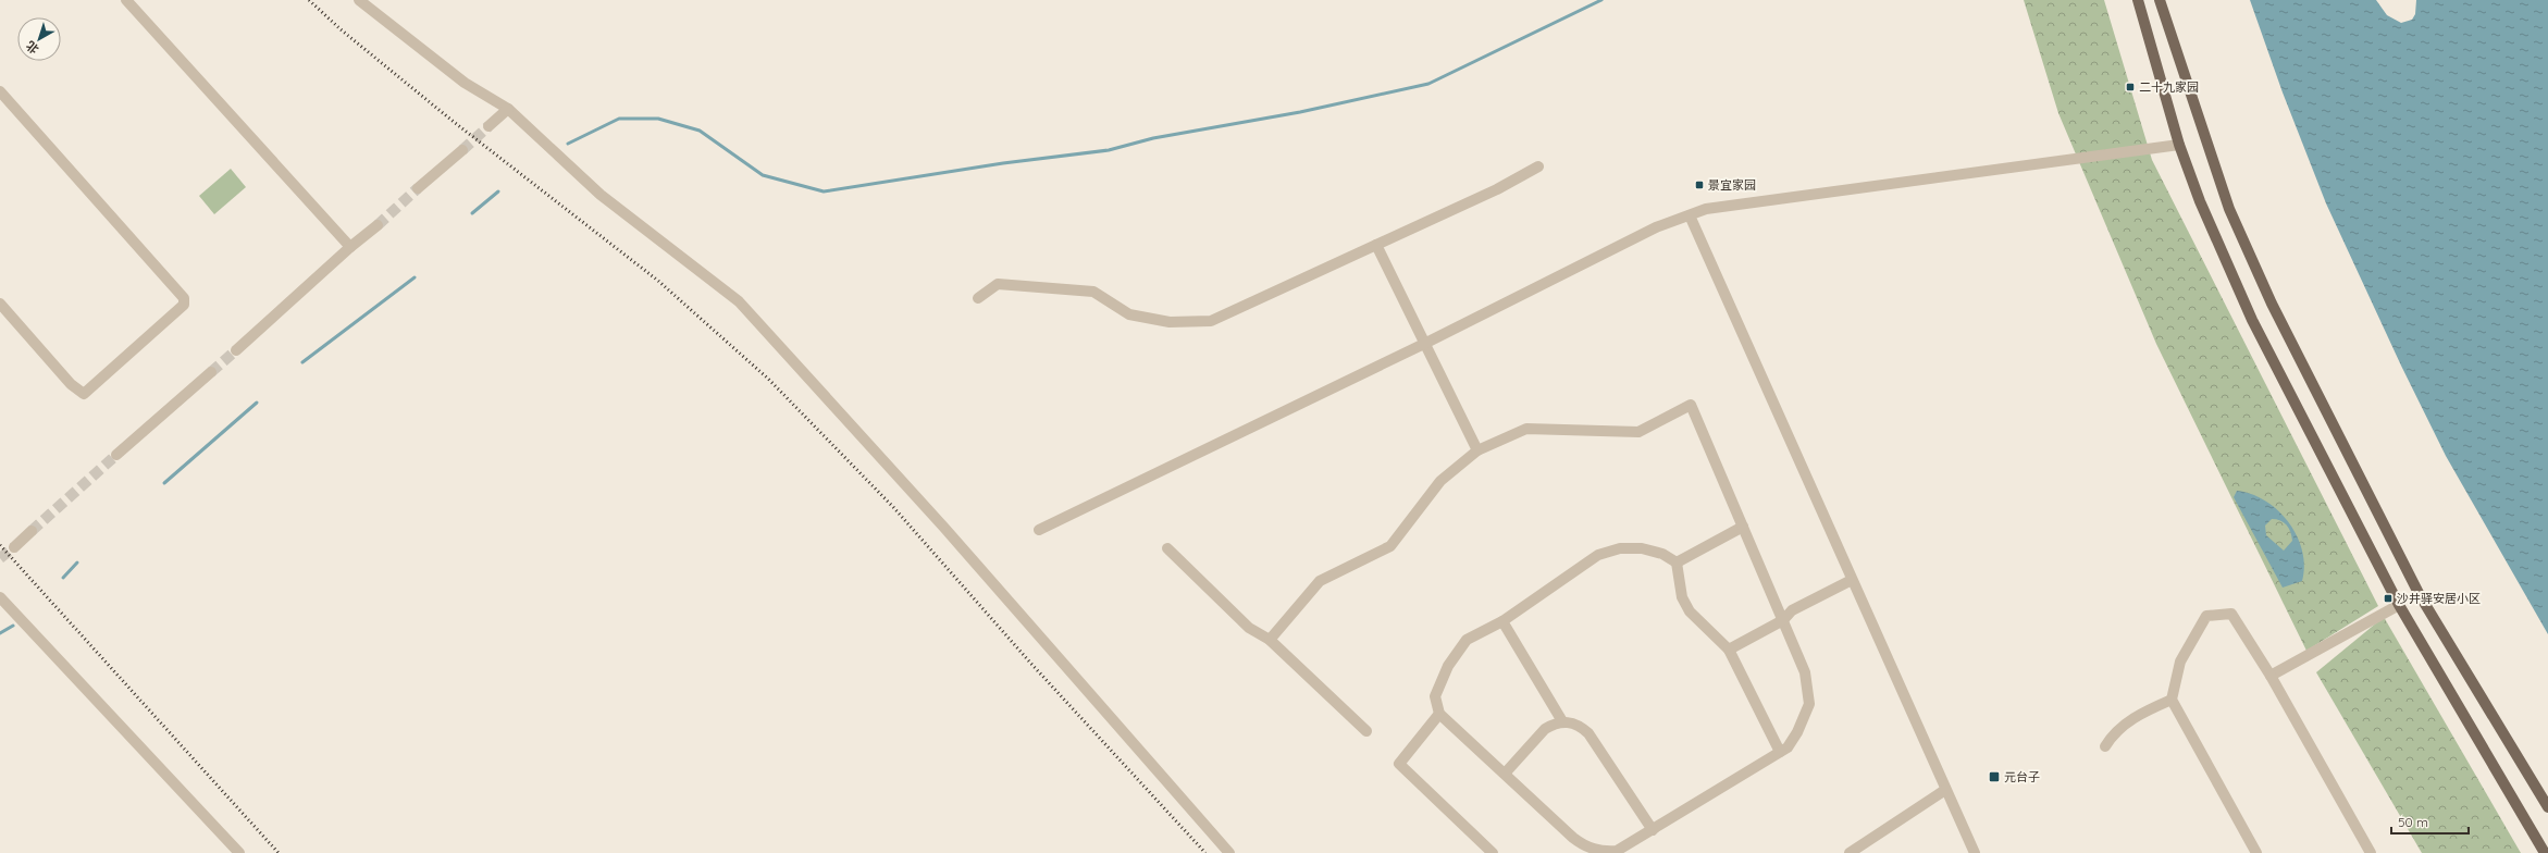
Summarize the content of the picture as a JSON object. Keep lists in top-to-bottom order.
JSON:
{
  "places": {
    "transit": [
      "二十九家园",
      "景宜家园",
      "沙井驿安居小区",
      "元台子"
    ]
  },
  "scale_bar": "50 m",
  "north": "bottom left"
}
